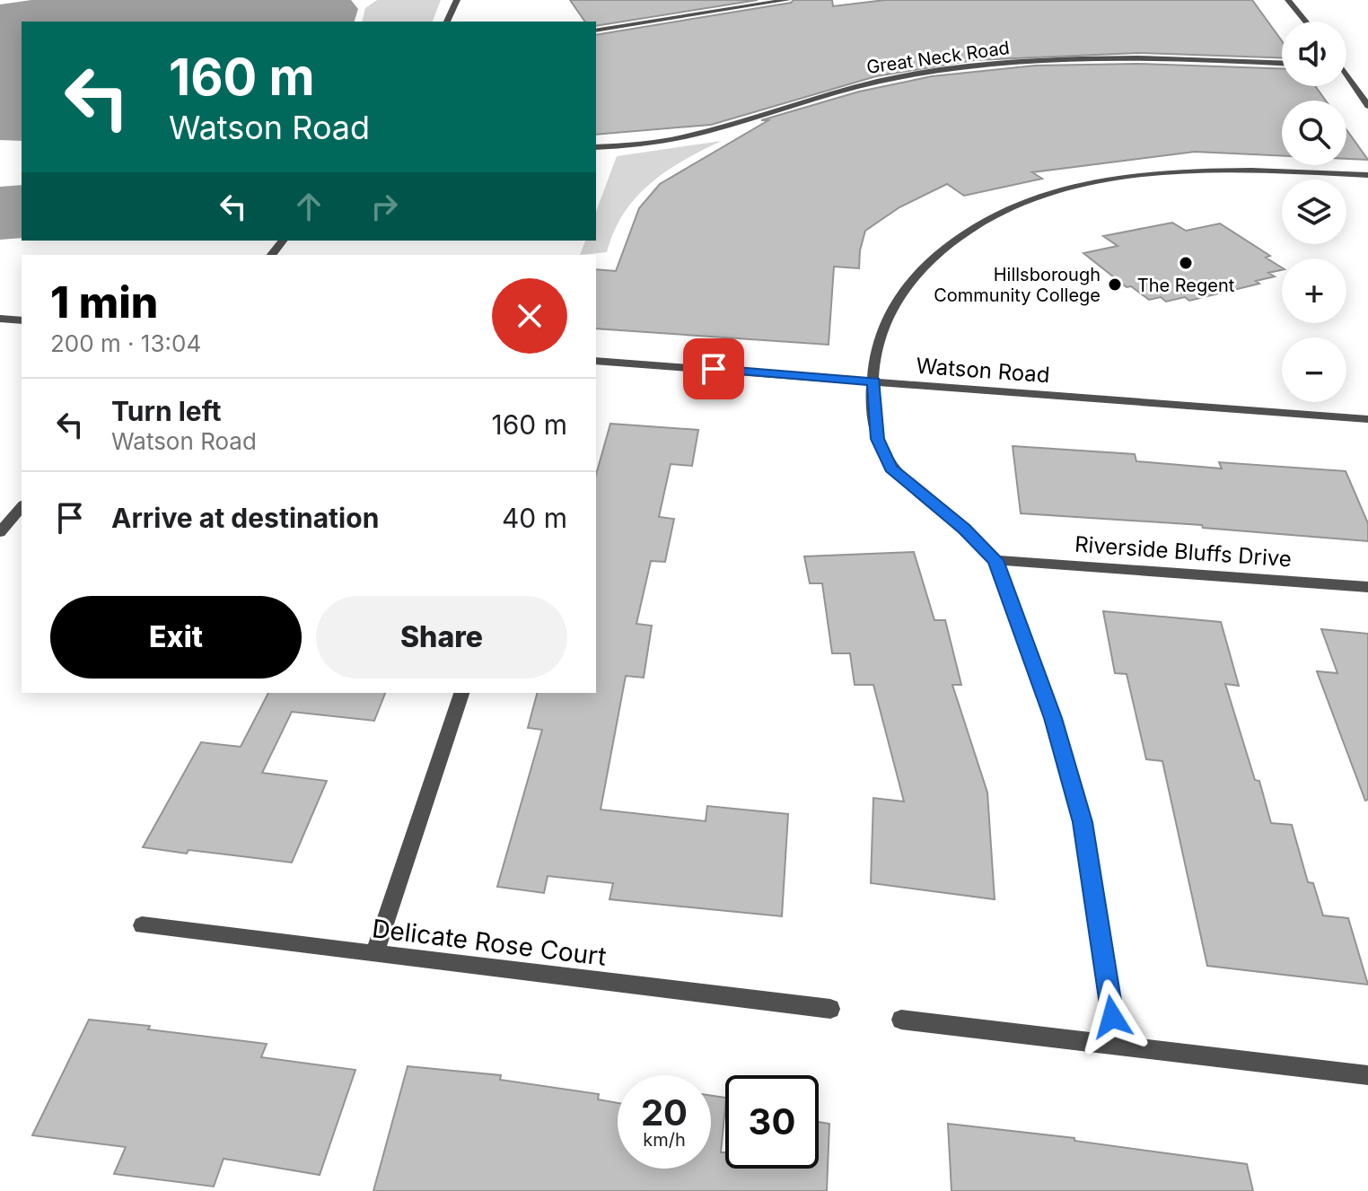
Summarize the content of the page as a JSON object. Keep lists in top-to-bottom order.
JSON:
{
  "streets": {
    "street": [
      "Great Neck Road",
      "Watson Road",
      "Riverside Bluffs Drive",
      "Delicate Rose Court"
    ]
  },
  "places": ["The Regent", "Hillsborough Community College"],
  "page": {
    "map_buttons": ["+", "−"],
    "turn": ["160 m", "Watson Road"],
    "heading": ["1 min", "200 m · 13:04"],
    "list": [
      {
        "name": "Turn left",
        "note": "Watson Road",
        "value": "160 m"
      },
      {
        "name": "Arrive at destination",
        "value": "40 m"
      }
    ],
    "buttons": ["Exit", "Share"],
    "speed": "20 km/h",
    "limit": "30"
  }
}
